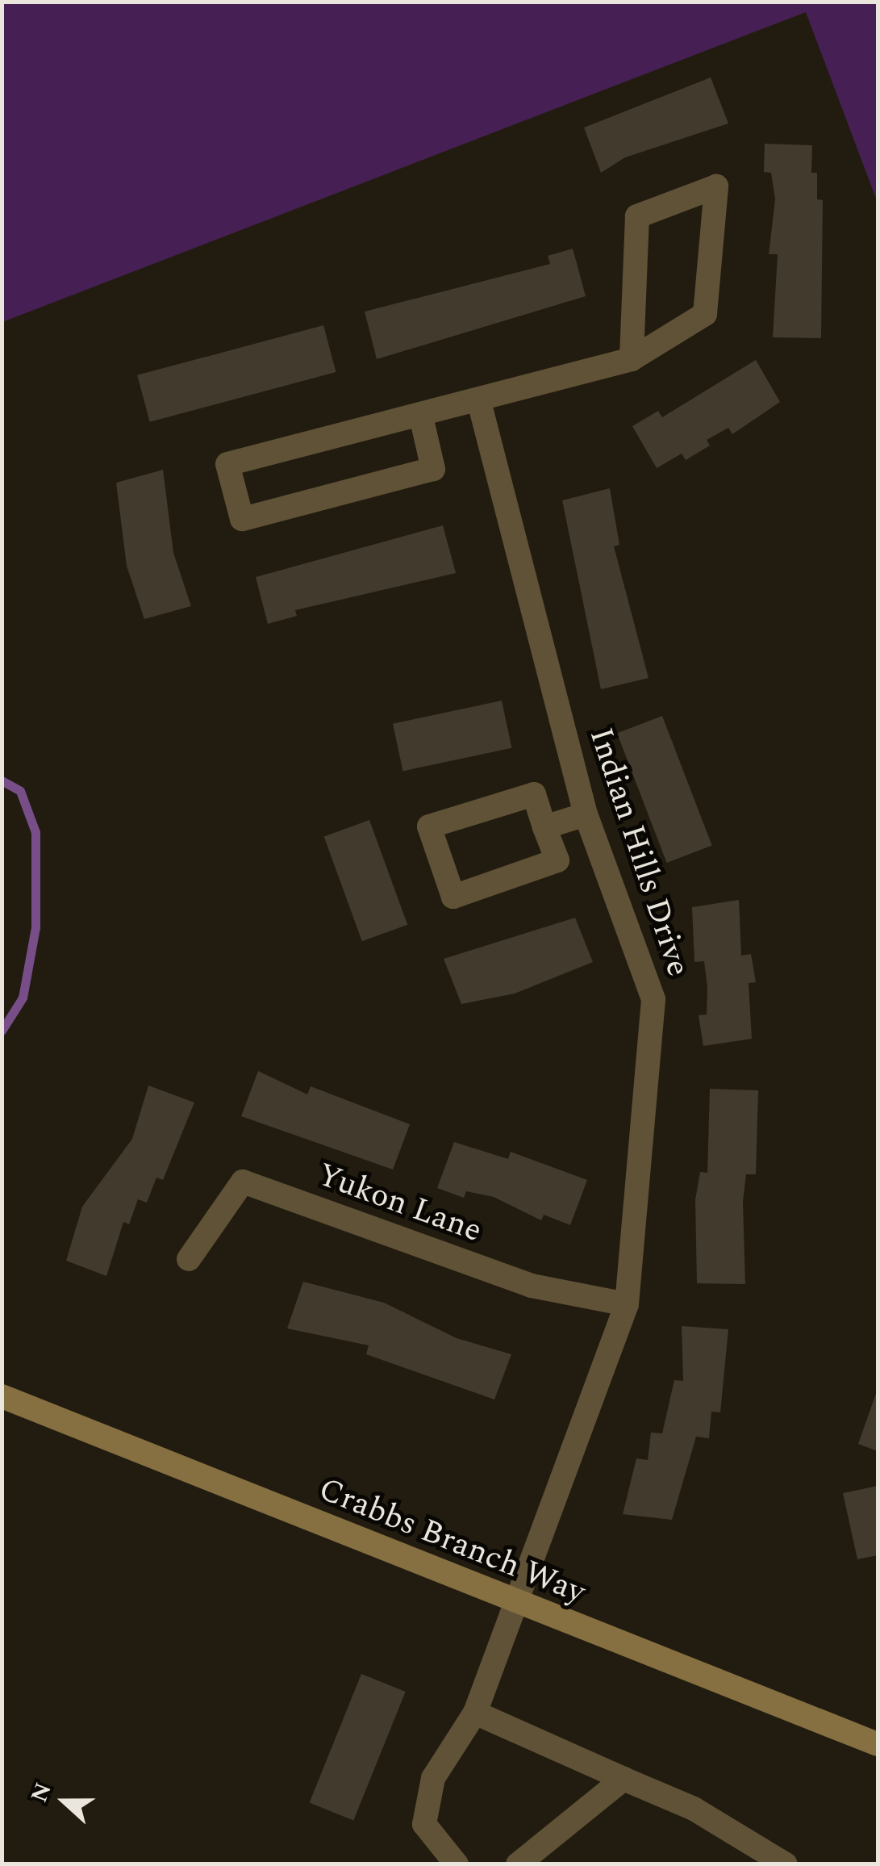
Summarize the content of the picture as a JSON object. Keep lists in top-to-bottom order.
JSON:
{
  "streets": {
    "street": ["Indian Hills Drive", "Yukon Lane", "Crabbs Branch Way"]
  },
  "crossings": [
    ["Indian Hills Drive", "Yukon Lane"],
    ["Indian Hills Drive", "Crabbs Branch Way"]
  ],
  "north": "left"
}
